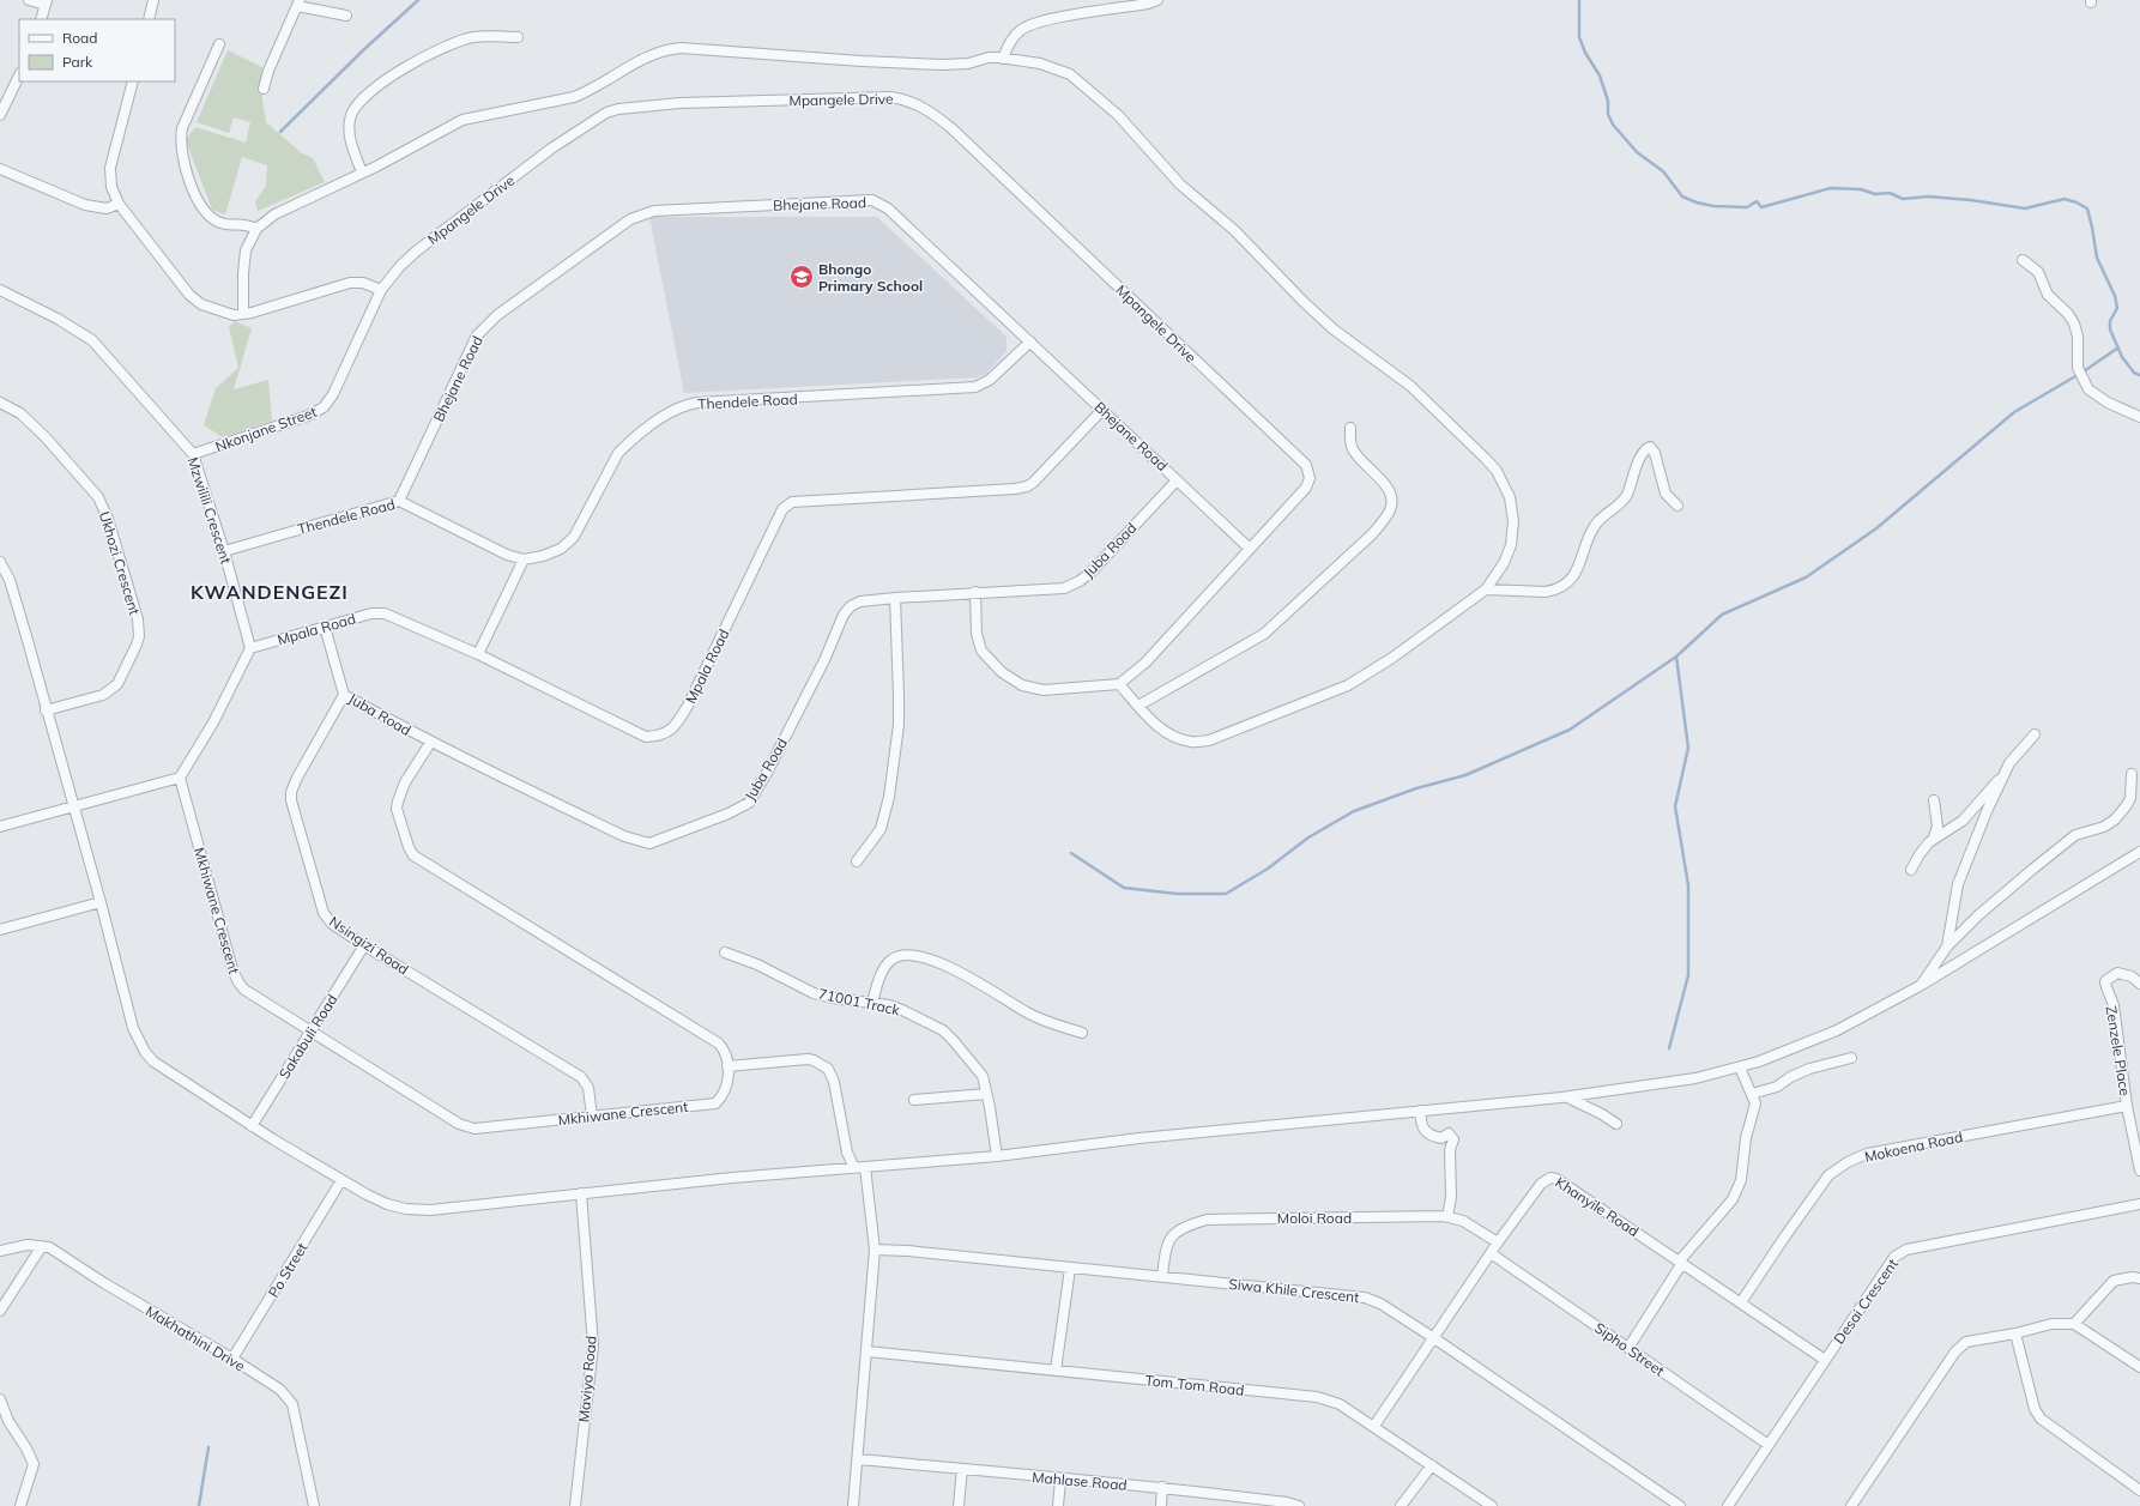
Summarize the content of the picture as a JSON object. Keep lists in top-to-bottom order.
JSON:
{
  "streets": {
    "street": [
      "Mpangele Drive",
      "Bhejane Road",
      "Thendele Road",
      "Nkonjane Street",
      "Mzwilili Crescent",
      "Juba Road",
      "Ukhozi Crescent",
      "Mpala Road",
      "Mkhiwane Crescent",
      "Nsingizi Road",
      "71001 Track",
      "Sakabuli Road",
      "Zenzele Place",
      "Mokoena Road",
      "Khanyile Road",
      "Moloi Road",
      "Po Street",
      "Siwa Khile Crescent",
      "Desai Crescent",
      "Makhathini Drive",
      "Sipho Street",
      "Maviyo Road",
      "Tom Tom Road",
      "Mahlase Road"
    ]
  },
  "crossings": [
    ["Mpangele Drive", "Bhejane Road"],
    ["Mpangele Drive", "Nkonjane Street"],
    ["Bhejane Road", "Thendele Road"],
    ["Bhejane Road", "Juba Road"],
    ["Bhejane Road", "Mpala Road"],
    ["Thendele Road", "Mzwilili Crescent"],
    ["Nkonjane Street", "Mzwilili Crescent"],
    ["Mzwilili Crescent", "Mpala Road"],
    ["Juba Road", "Mpala Road"],
    ["Juba Road", "Mkhiwane Crescent"],
    ["Juba Road", "Nsingizi Road"],
    ["Mkhiwane Crescent", "Nsingizi Road"],
    ["Mkhiwane Crescent", "Sakabuli Road"],
    ["Nsingizi Road", "Sakabuli Road"],
    ["Zenzele Place", "Mokoena Road"],
    ["Mokoena Road", "Khanyile Road"],
    ["Khanyile Road", "Moloi Road"],
    ["Khanyile Road", "Siwa Khile Crescent"],
    ["Khanyile Road", "Desai Crescent"],
    ["Khanyile Road", "Sipho Street"],
    ["Khanyile Road", "Tom Tom Road"],
    ["Moloi Road", "Siwa Khile Crescent"],
    ["Po Street", "Makhathini Drive"],
    ["Desai Crescent", "Sipho Street"]
  ],
  "districts": ["KWANDENGEZI"],
  "places": {
    "school or university": ["Bhongo Primary School"]
  },
  "legend": ["Road", "Park"]
}
